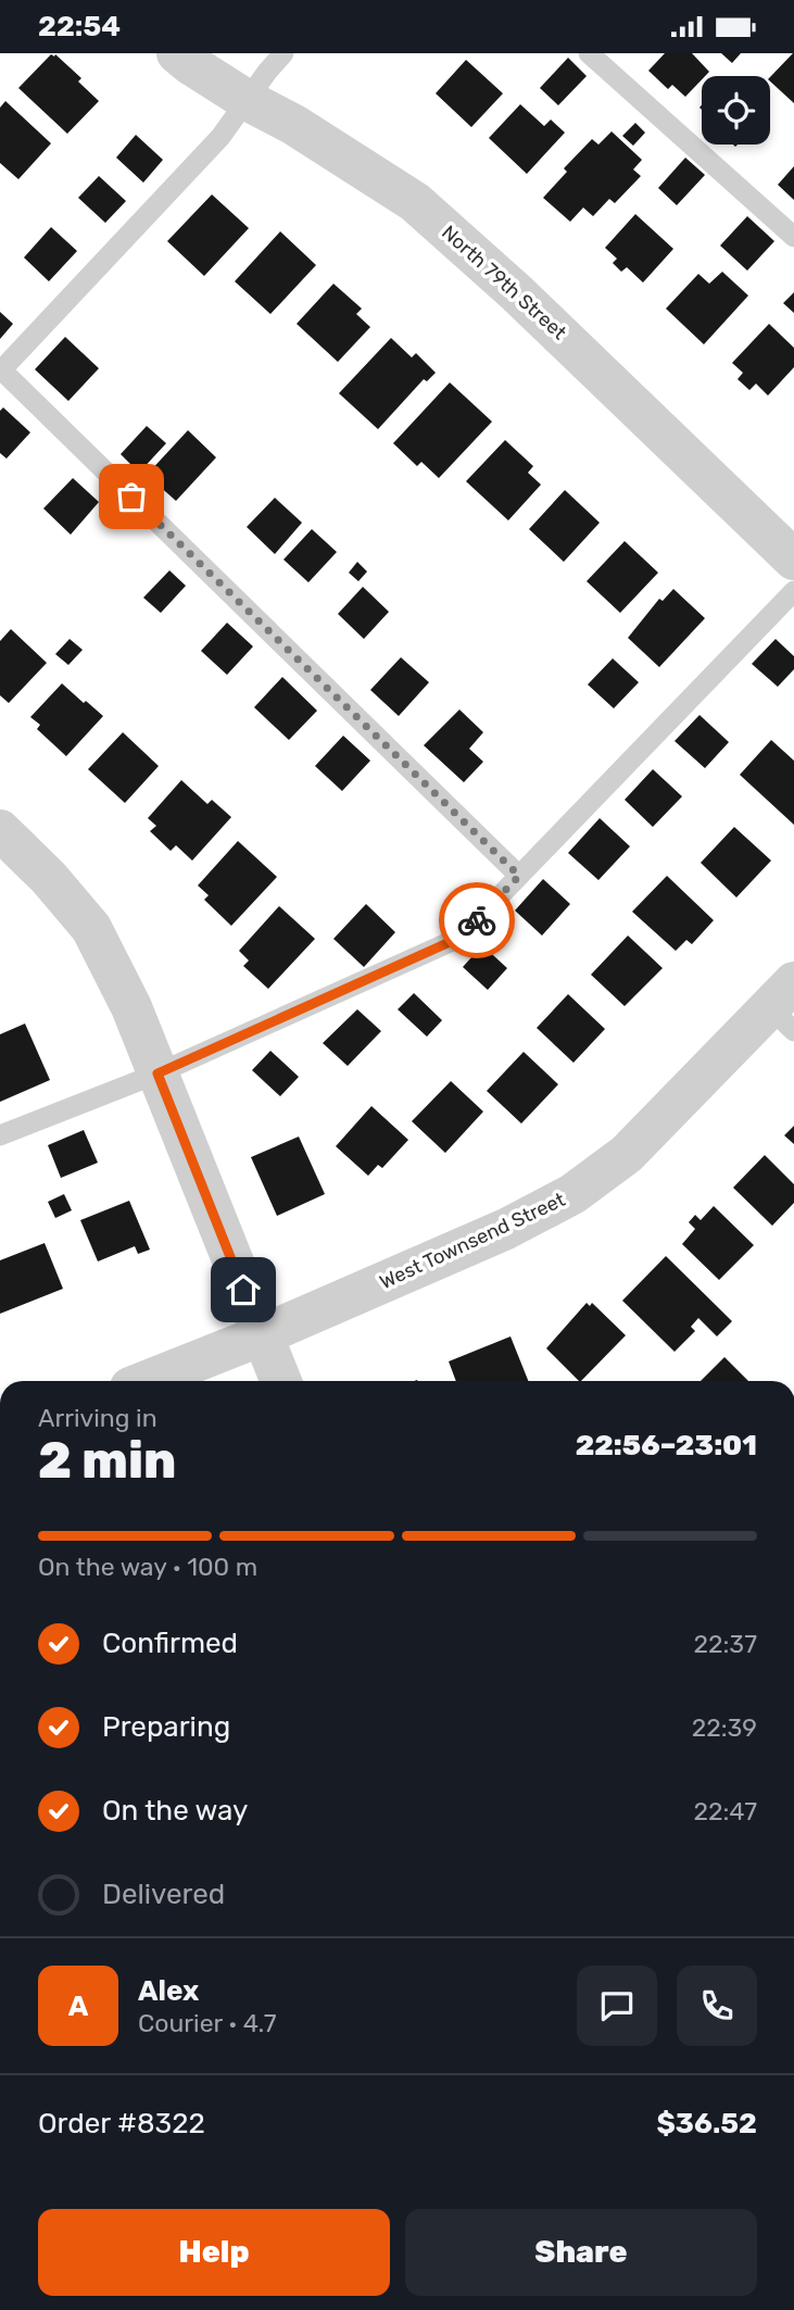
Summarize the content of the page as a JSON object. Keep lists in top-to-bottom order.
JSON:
{
  "streets": {
    "street": ["North 79th Street", "West Townsend Street"]
  },
  "page": {
    "status": "22:54",
    "heading": ["2 min", "Arriving in", "22:56–23:01"],
    "panel": [
      "Alex",
      "Courier · 4.7",
      "Order #8322",
      "$36.52"
    ],
    "bar": "On the way · 100 m",
    "list": [
      ["Confirmed", "22:37"],
      ["Preparing", "22:39"],
      ["On the way", "22:47"],
      "Delivered"
    ],
    "round": "A",
    "buttons": ["Help", "Share"]
  }
}
